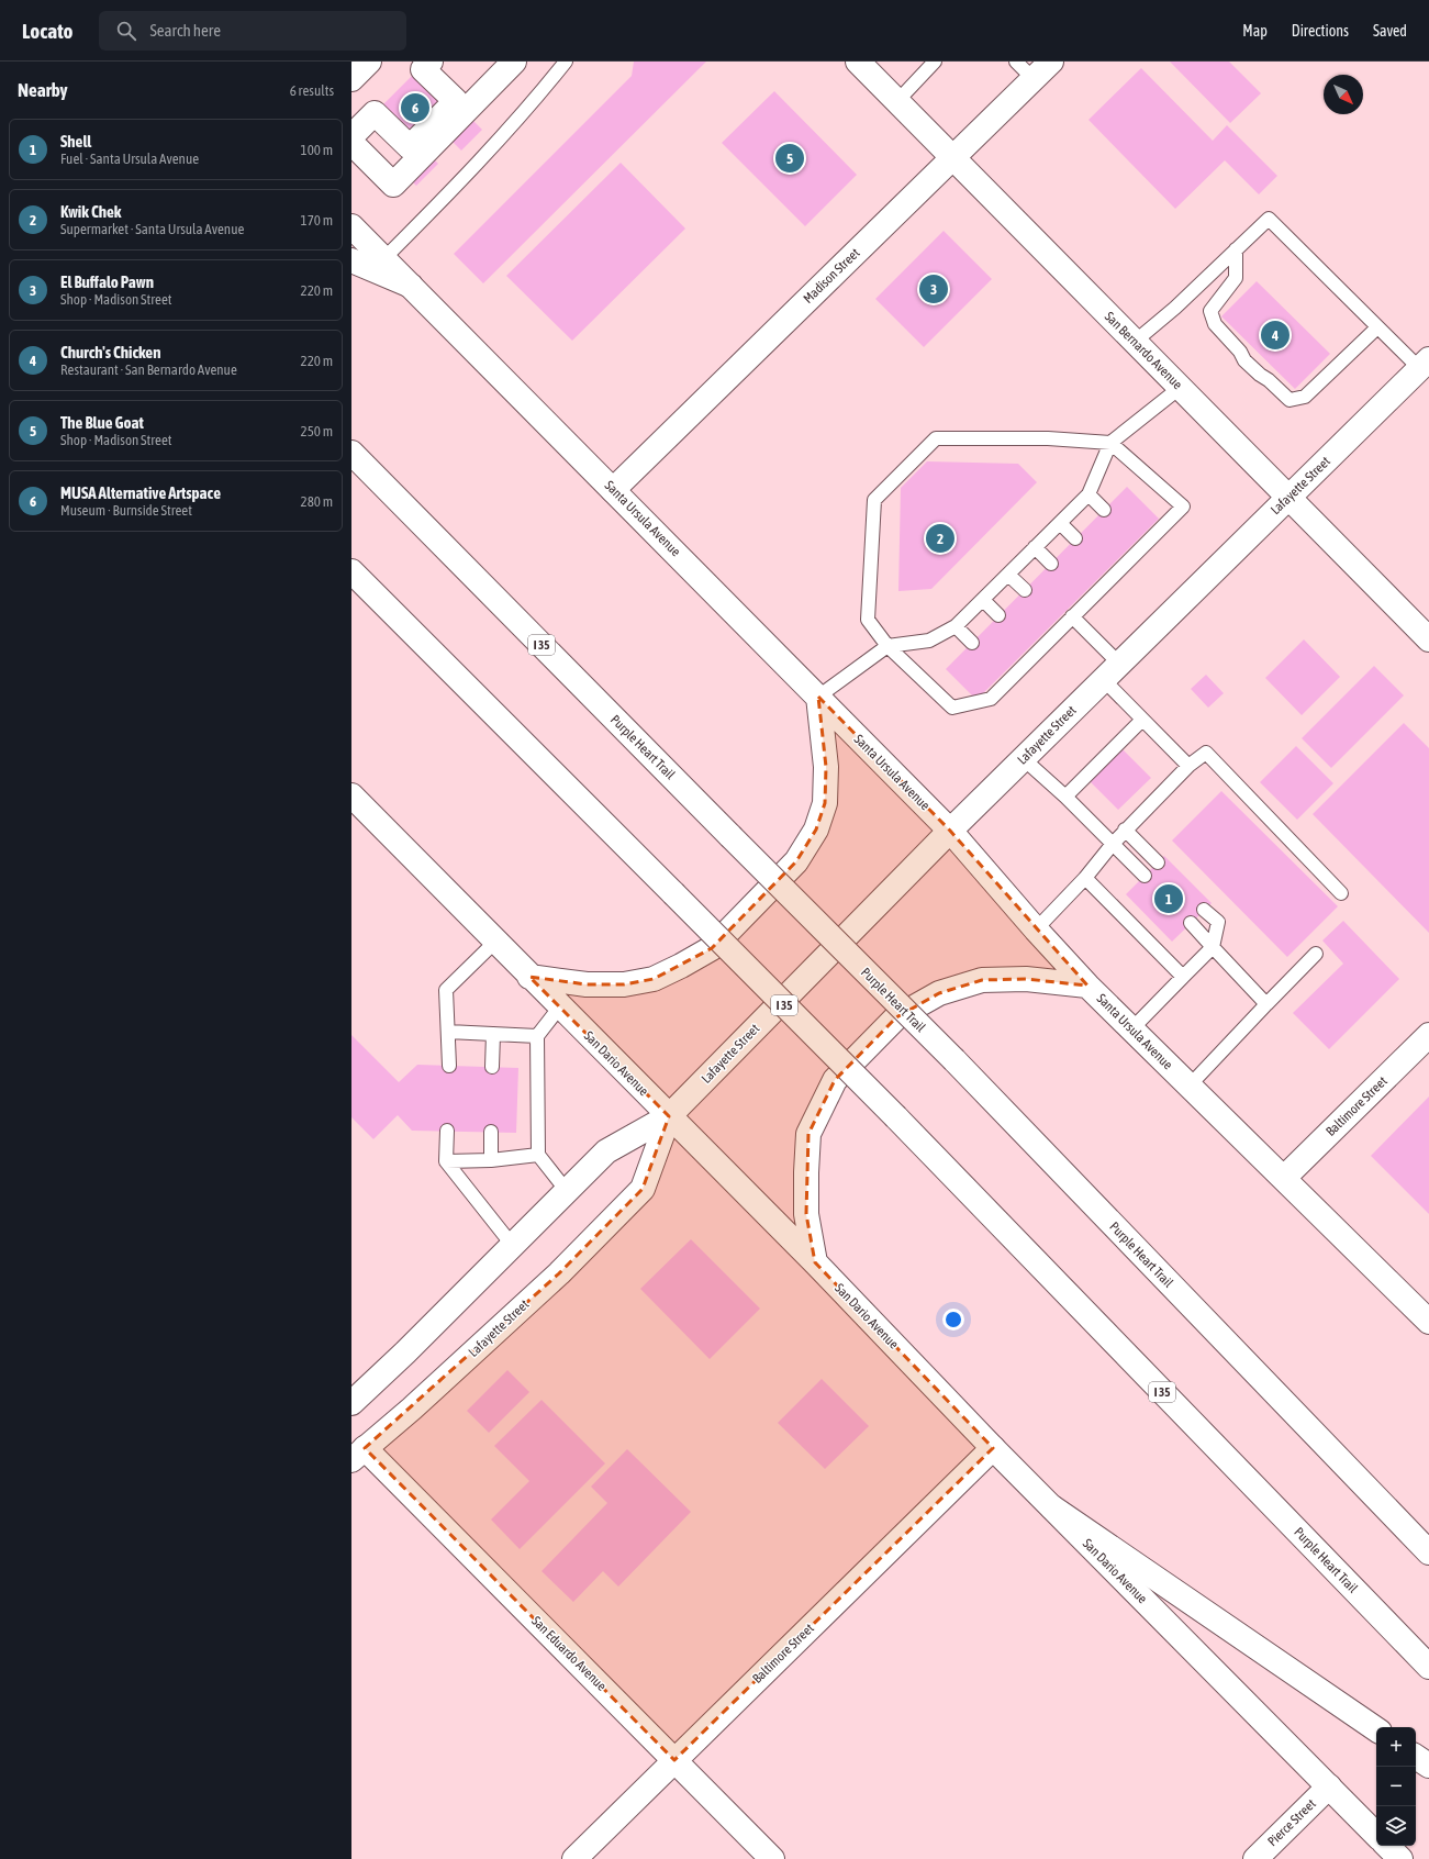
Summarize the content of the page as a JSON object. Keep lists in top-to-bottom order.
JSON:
{
  "streets": {
    "main road": [
      "Madison Street",
      "San Bernardo Avenue",
      "Lafayette Street",
      "Santa Ursula Avenue",
      "I 35",
      "Purple Heart Trail",
      "San Dario Avenue",
      "Baltimore Street",
      "San Eduardo Avenue",
      "Pierce Street"
    ]
  },
  "crossings": [
    ["Madison Street", "San Bernardo Avenue"],
    ["Madison Street", "Santa Ursula Avenue"],
    ["San Bernardo Avenue", "Lafayette Street"],
    ["Lafayette Street", "Santa Ursula Avenue"],
    ["Lafayette Street", "San Dario Avenue"],
    ["Lafayette Street", "San Eduardo Avenue"],
    ["Santa Ursula Avenue", "Baltimore Street"],
    ["San Dario Avenue", "Baltimore Street"],
    ["San Dario Avenue", "Pierce Street"],
    ["Baltimore Street", "San Eduardo Avenue"]
  ],
  "north": "bottom right",
  "page": {
    "header": "Locato",
    "search": "Search here",
    "nav": ["Map", "Directions", "Saved"],
    "heading": ["Nearby", "6 results"],
    "pins": [
      "6",
      "5",
      "3",
      "4",
      "2",
      "1"
    ],
    "list": [
      {
        "mark": "1",
        "name": "Shell",
        "note": "Fuel · Santa Ursula Avenue",
        "value": "100 m"
      },
      {
        "mark": "2",
        "name": "Kwik Chek",
        "note": "Supermarket · Santa Ursula Avenue",
        "value": "170 m"
      },
      {
        "mark": "3",
        "name": "El Buffalo Pawn",
        "note": "Shop · Madison Street",
        "value": "220 m"
      },
      {
        "mark": "4",
        "name": "Church's Chicken",
        "note": "Restaurant · San Bernardo Avenue",
        "value": "220 m"
      },
      {
        "mark": "5",
        "name": "The Blue Goat",
        "note": "Shop · Madison Street",
        "value": "250 m"
      },
      {
        "mark": "6",
        "name": "MUSA Alternative Artspace",
        "note": "Museum · Burnside Street",
        "value": "280 m"
      }
    ],
    "map_buttons": ["+", "−"]
  }
}
